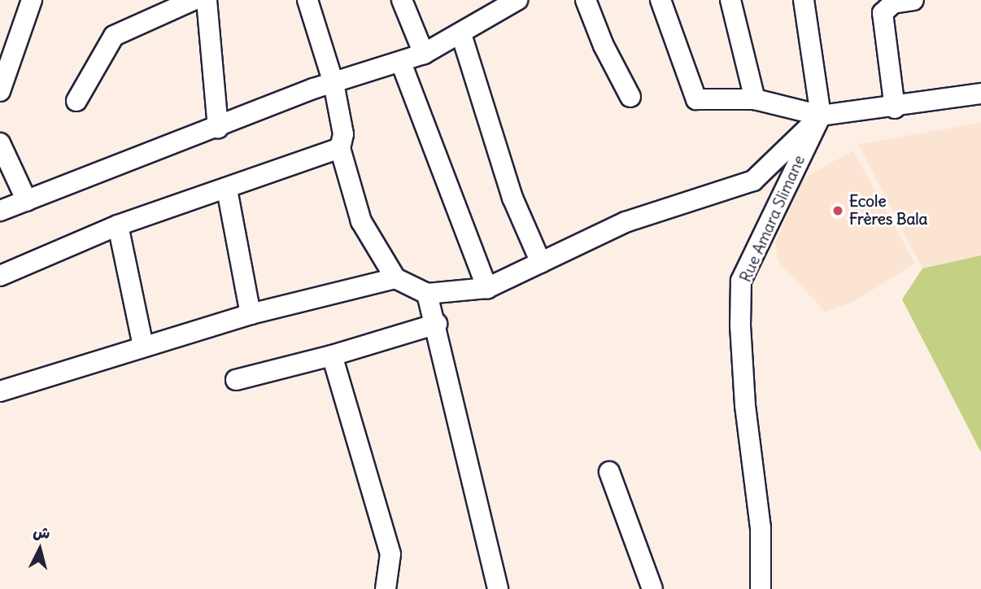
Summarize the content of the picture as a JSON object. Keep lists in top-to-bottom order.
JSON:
{
  "streets": {
    "street": ["Rue Amara Slimane"]
  },
  "places": ["Ecole Frères Bala"],
  "north": "top"
}
